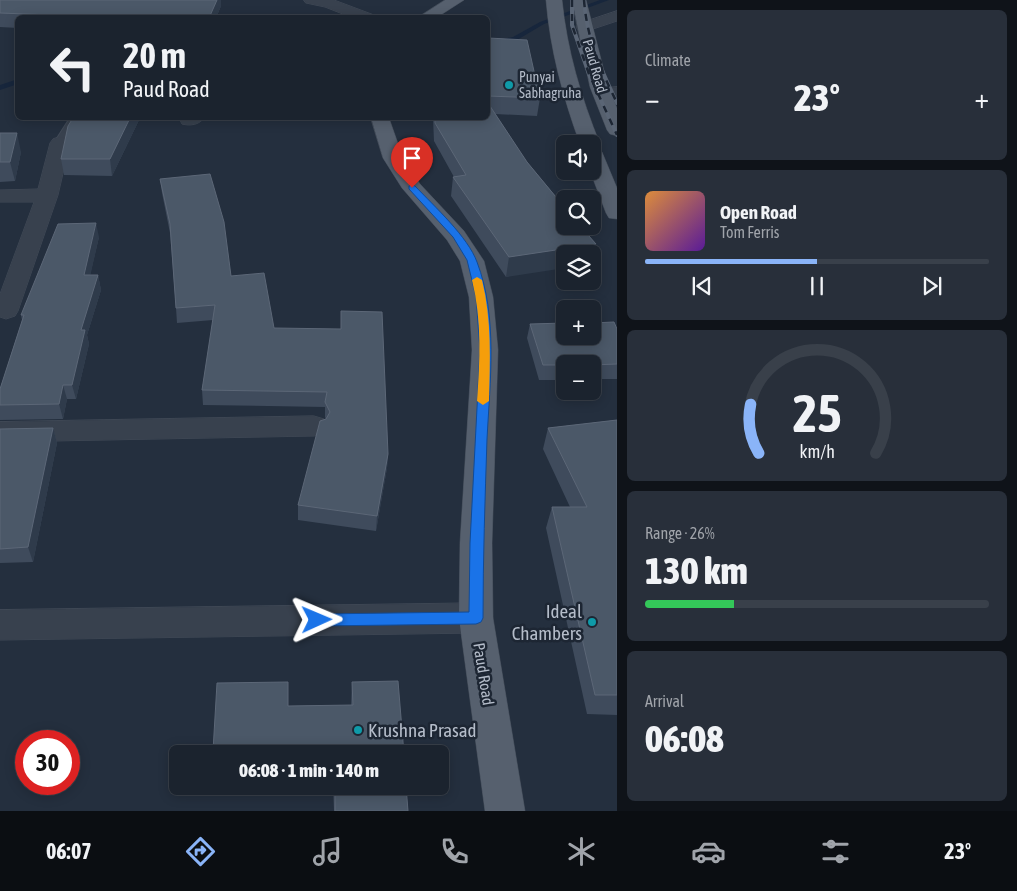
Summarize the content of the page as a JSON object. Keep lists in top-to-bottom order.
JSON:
{
  "streets": {
    "main road": ["Paud Road"]
  },
  "places": ["Punyai Sabhagruha", "Ideal Chambers", "Krushna Prasad"],
  "page": {
    "tile": [
      "Climate",
      ["Range · 26%", "130 km"],
      ["Arrival", "06:08"]
    ],
    "turn": ["20 m", "Paud Road"],
    "heat": ["−", "23°", "+"],
    "map_buttons": ["+", "−"],
    "song": ["Open Road", "Tom Ferris"],
    "limit": "30",
    "trip": "06:08 · 1 min · 140 m",
    "tabs": ["06:07", "23°"],
    "gauge": ["25", "km/h"]
  }
}
